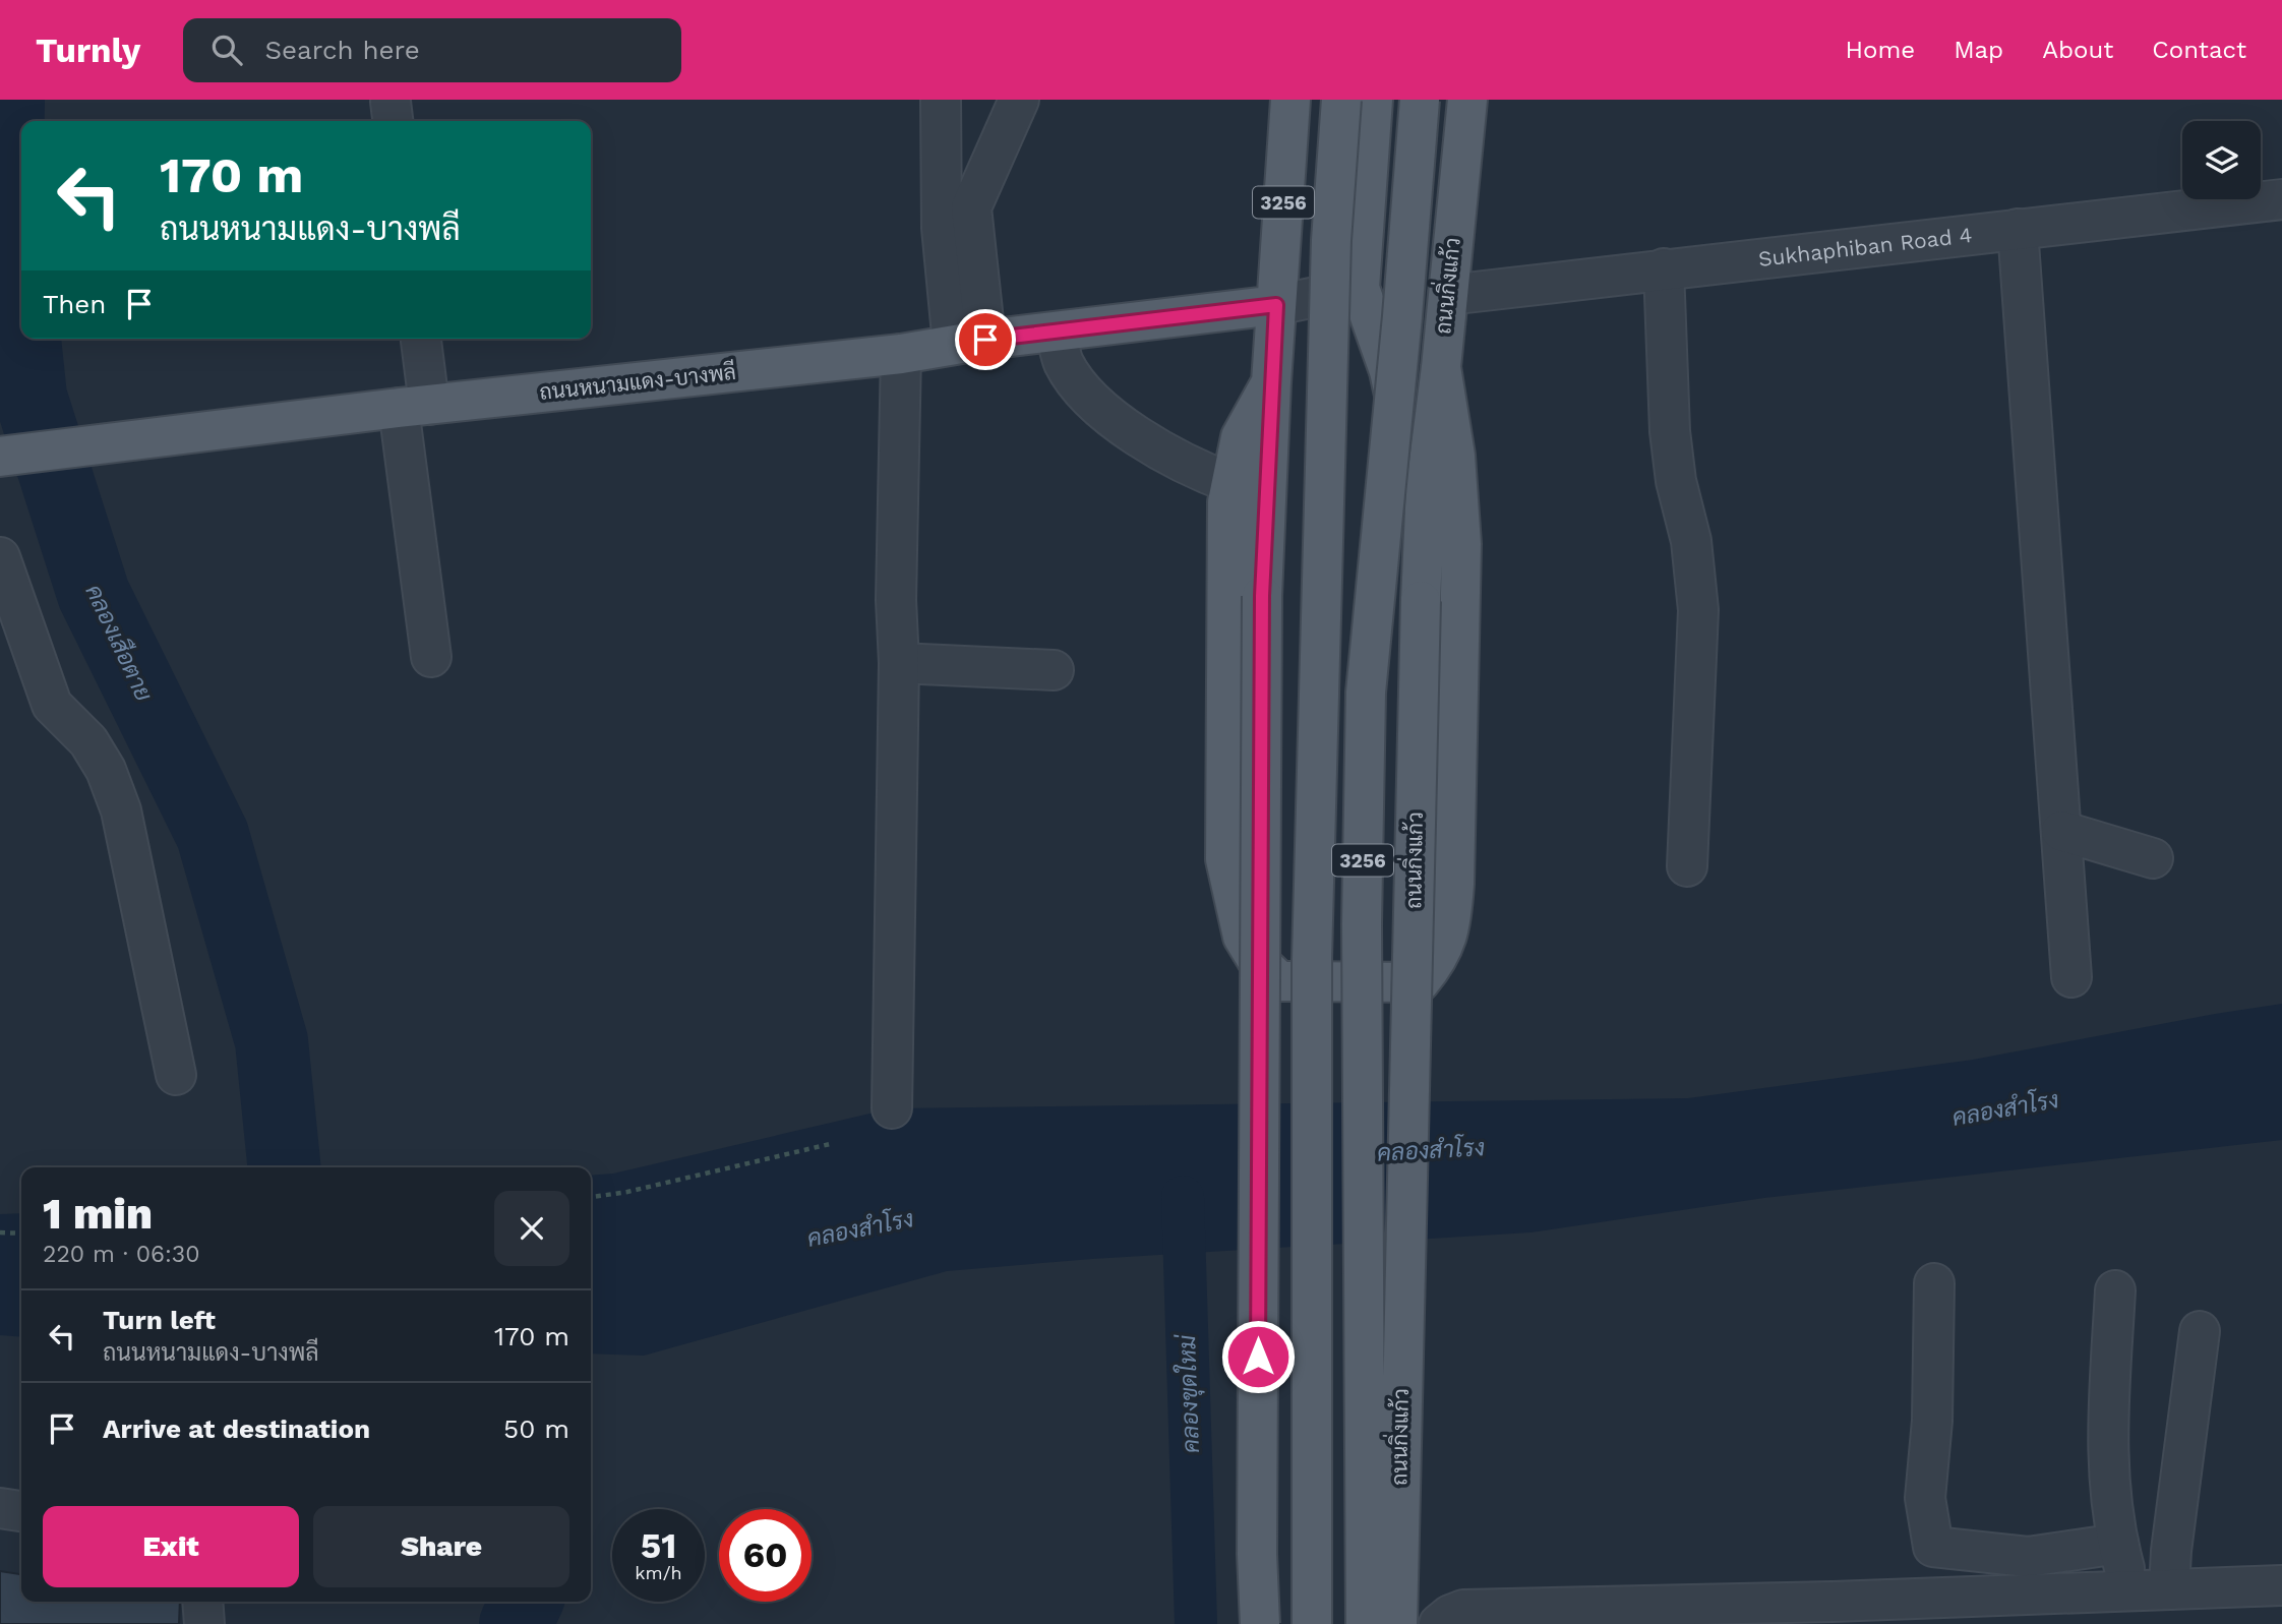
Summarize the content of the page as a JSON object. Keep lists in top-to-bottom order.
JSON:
{
  "streets": {
    "main road": ["3256", "ถนนกิ่งแก้ว", "ถนนหนามแดง-บางพลี"],
    "street": ["Sukhaphiban Road 4"]
  },
  "crossings": [
    ["3256", "ถนนหนามแดง-บางพลี"],
    ["Sukhaphiban Road 4", "ถนนกิ่งแก้ว"]
  ],
  "water": ["คลองเสือตาย", "คลองสำโรง", "คลองขุดใหม่"],
  "page": {
    "header": "Turnly",
    "search": "Search here",
    "nav": [
      "Home",
      "Map",
      "About",
      "Contact"
    ],
    "turn": ["170 m", "ถนนหนามแดง-บางพลี"],
    "then": "Then",
    "heading": ["1 min", "220 m · 06:30"],
    "list": [
      {
        "name": "Turn left",
        "note": "ถนนหนามแดง-บางพลี",
        "value": "170 m"
      },
      {
        "name": "Arrive at destination",
        "value": "50 m"
      }
    ],
    "buttons": ["Exit", "Share"],
    "speed": "51 km/h",
    "limit": "60"
  }
}
